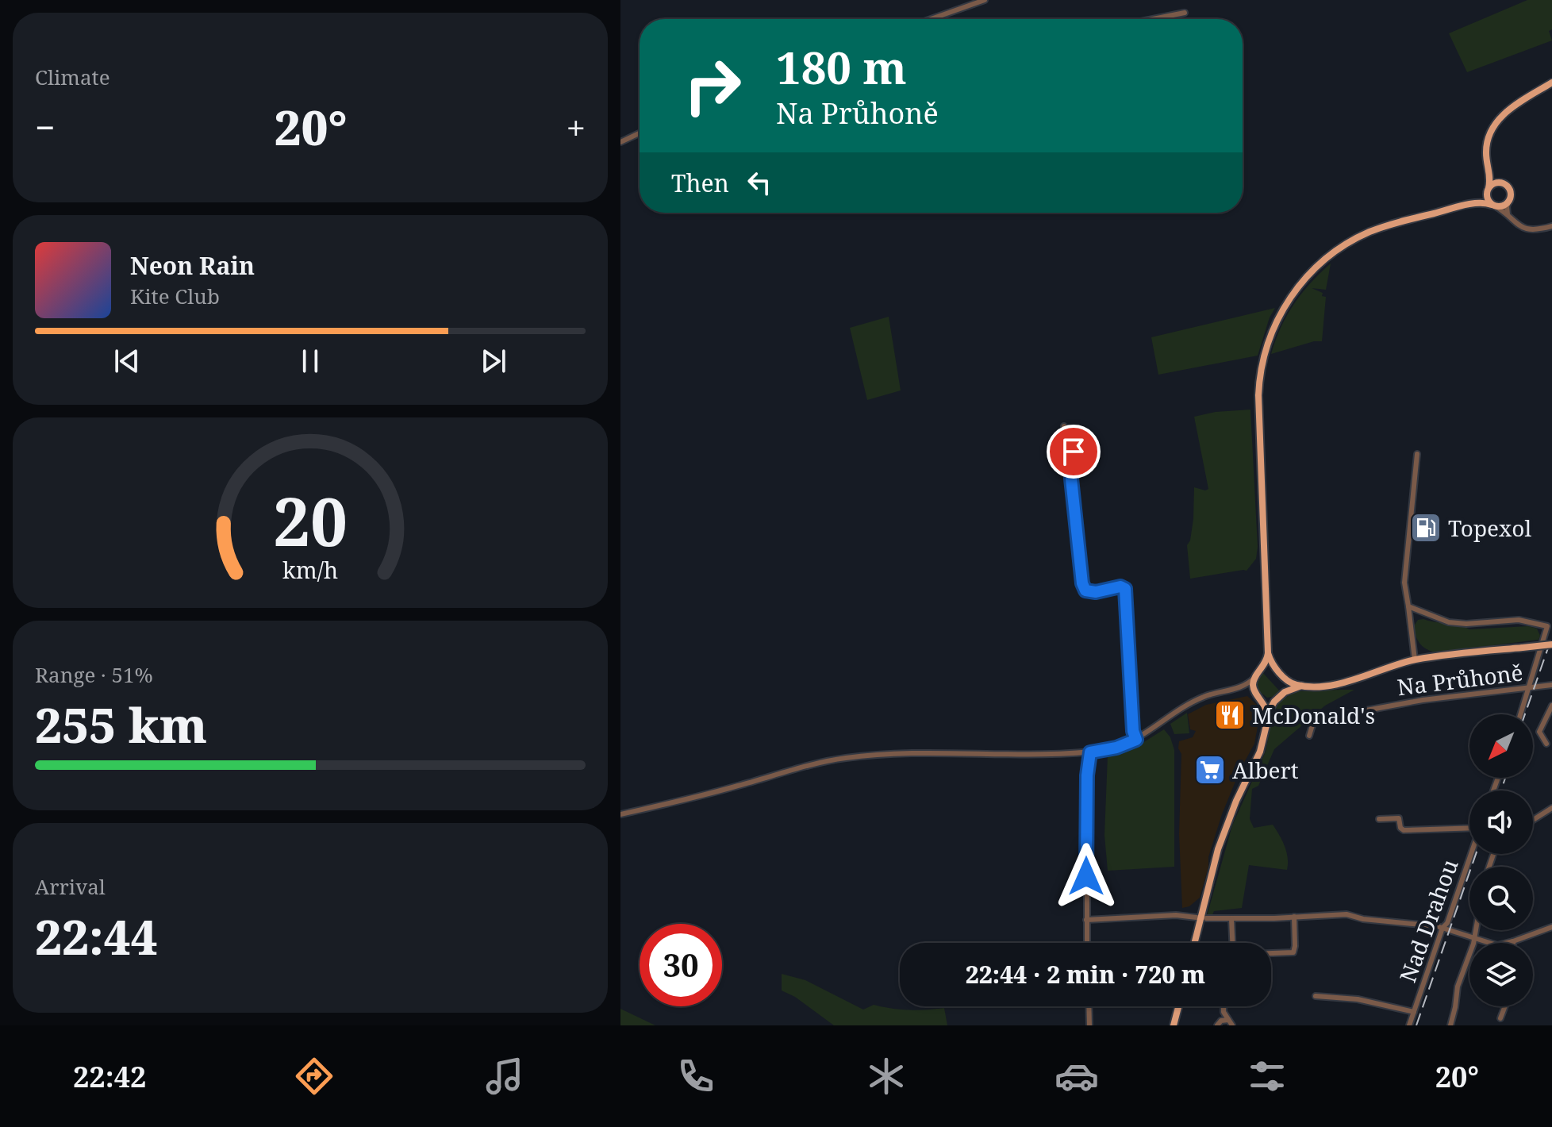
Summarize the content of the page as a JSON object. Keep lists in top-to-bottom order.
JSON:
{
  "streets": {
    "street": ["Na Průhoně", "Nad Drahou"]
  },
  "places": {
    "fuel station": ["Topexol"],
    "restaurant": ["McDonald's"],
    "supermarket": ["Albert"]
  },
  "north": "bottom left",
  "page": {
    "tile": [
      "Climate",
      ["Range · 51%", "255 km"],
      ["Arrival", "22:44"]
    ],
    "turn": ["180 m", "Na Průhoně"],
    "heat": ["−", "20°", "+"],
    "then": "Then",
    "song": ["Neon Rain", "Kite Club"],
    "limit": "30",
    "trip": "22:44 · 2 min · 720 m",
    "tabs": ["22:42", "20°"],
    "gauge": ["20", "km/h"]
  }
}
